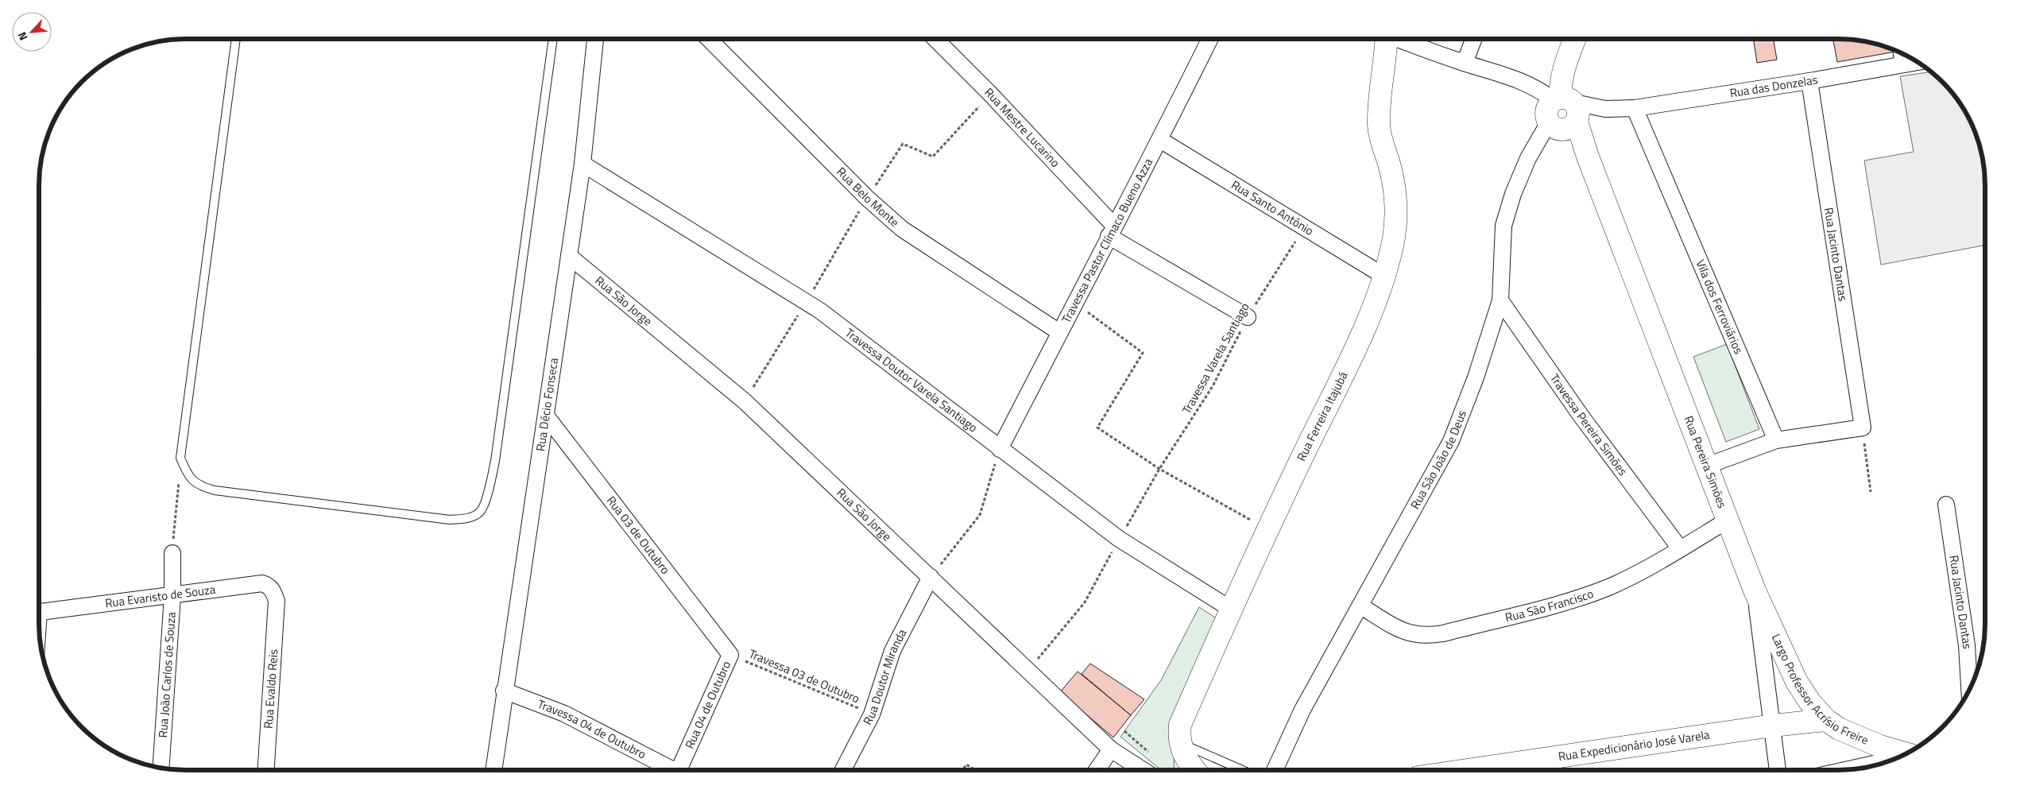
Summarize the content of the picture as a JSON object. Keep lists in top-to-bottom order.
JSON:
{
  "streets": {
    "street": [
      "Rua das Donzelas",
      "Rua Mestre Lucarino",
      "Rua Belo Monte",
      "Rua Santo Antônio",
      "Travessa Pastor Clímaco Bueno Azza",
      "Rua Jacinto Dantas",
      "Rua São Jorge",
      "Vila dos Ferroviários",
      "Travessa Doutor Varela Santiago",
      "Rua Décio Fonseca",
      "Rua Ferreira Itajubá",
      "Travessa Pereira Simões",
      "Rua São João de Deus",
      "Rua Pereira Simões",
      "Rua 03 de Outubro",
      "Rua Evaristo de Souza",
      "Rua São Francisco",
      "Rua João Carlos de Souza",
      "Rua Doutor Miranda",
      "Largo Professor Acrísio Freire",
      "Rua Evaldo Reis",
      "Rua 04 de Outubro",
      "Travessa 04 de Outubro",
      "Rua Expedicionário José Varela"
    ],
    "path": ["Travessa Varela Santiago", "Travessa 03 de Outubro"]
  },
  "crossings": [
    ["Rua das Donzelas", "Rua Jacinto Dantas"],
    ["Rua das Donzelas", "Vila dos Ferroviários"],
    ["Rua das Donzelas", "Rua São João de Deus"],
    ["Rua das Donzelas", "Rua Pereira Simões"],
    ["Rua Mestre Lucarino", "Travessa Pastor Clímaco Bueno Azza"],
    ["Rua Mestre Lucarino", "Travessa Varela Santiago"],
    ["Rua Belo Monte", "Travessa Pastor Clímaco Bueno Azza"],
    ["Rua Santo Antônio", "Travessa Pastor Clímaco Bueno Azza"],
    ["Rua Santo Antônio", "Travessa Varela Santiago"],
    ["Rua Santo Antônio", "Rua Ferreira Itajubá"],
    ["Travessa Pastor Clímaco Bueno Azza", "Travessa Doutor Varela Santiago"],
    ["Rua São Jorge", "Travessa Varela Santiago"],
    ["Rua São Jorge", "Rua Décio Fonseca"],
    ["Rua São Jorge", "Rua Doutor Miranda"],
    ["Travessa Varela Santiago", "Travessa Doutor Varela Santiago"],
    ["Travessa Doutor Varela Santiago", "Rua Décio Fonseca"],
    ["Travessa Doutor Varela Santiago", "Rua Ferreira Itajubá"],
    ["Rua Décio Fonseca", "Rua 03 de Outubro"],
    ["Rua Décio Fonseca", "Travessa 04 de Outubro"],
    ["Travessa Pereira Simões", "Rua São João de Deus"],
    ["Travessa Pereira Simões", "Rua São Francisco"],
    ["Rua São João de Deus", "Rua Pereira Simões"],
    ["Rua São João de Deus", "Rua São Francisco"],
    ["Rua Pereira Simões", "Rua São Francisco"],
    ["Rua Pereira Simões", "Largo Professor Acrísio Freire"],
    ["Rua Pereira Simões", "Rua Expedicionário José Varela"],
    ["Rua 03 de Outubro", "Travessa 03 de Outubro"],
    ["Rua 03 de Outubro", "Rua 04 de Outubro"],
    ["Rua Evaristo de Souza", "Rua João Carlos de Souza"],
    ["Rua Evaristo de Souza", "Rua Evaldo Reis"],
    ["Travessa 03 de Outubro", "Rua Doutor Miranda"],
    ["Travessa 03 de Outubro", "Rua 04 de Outubro"],
    ["Largo Professor Acrísio Freire", "Rua Expedicionário José Varela"]
  ],
  "north": "bottom left"
}
